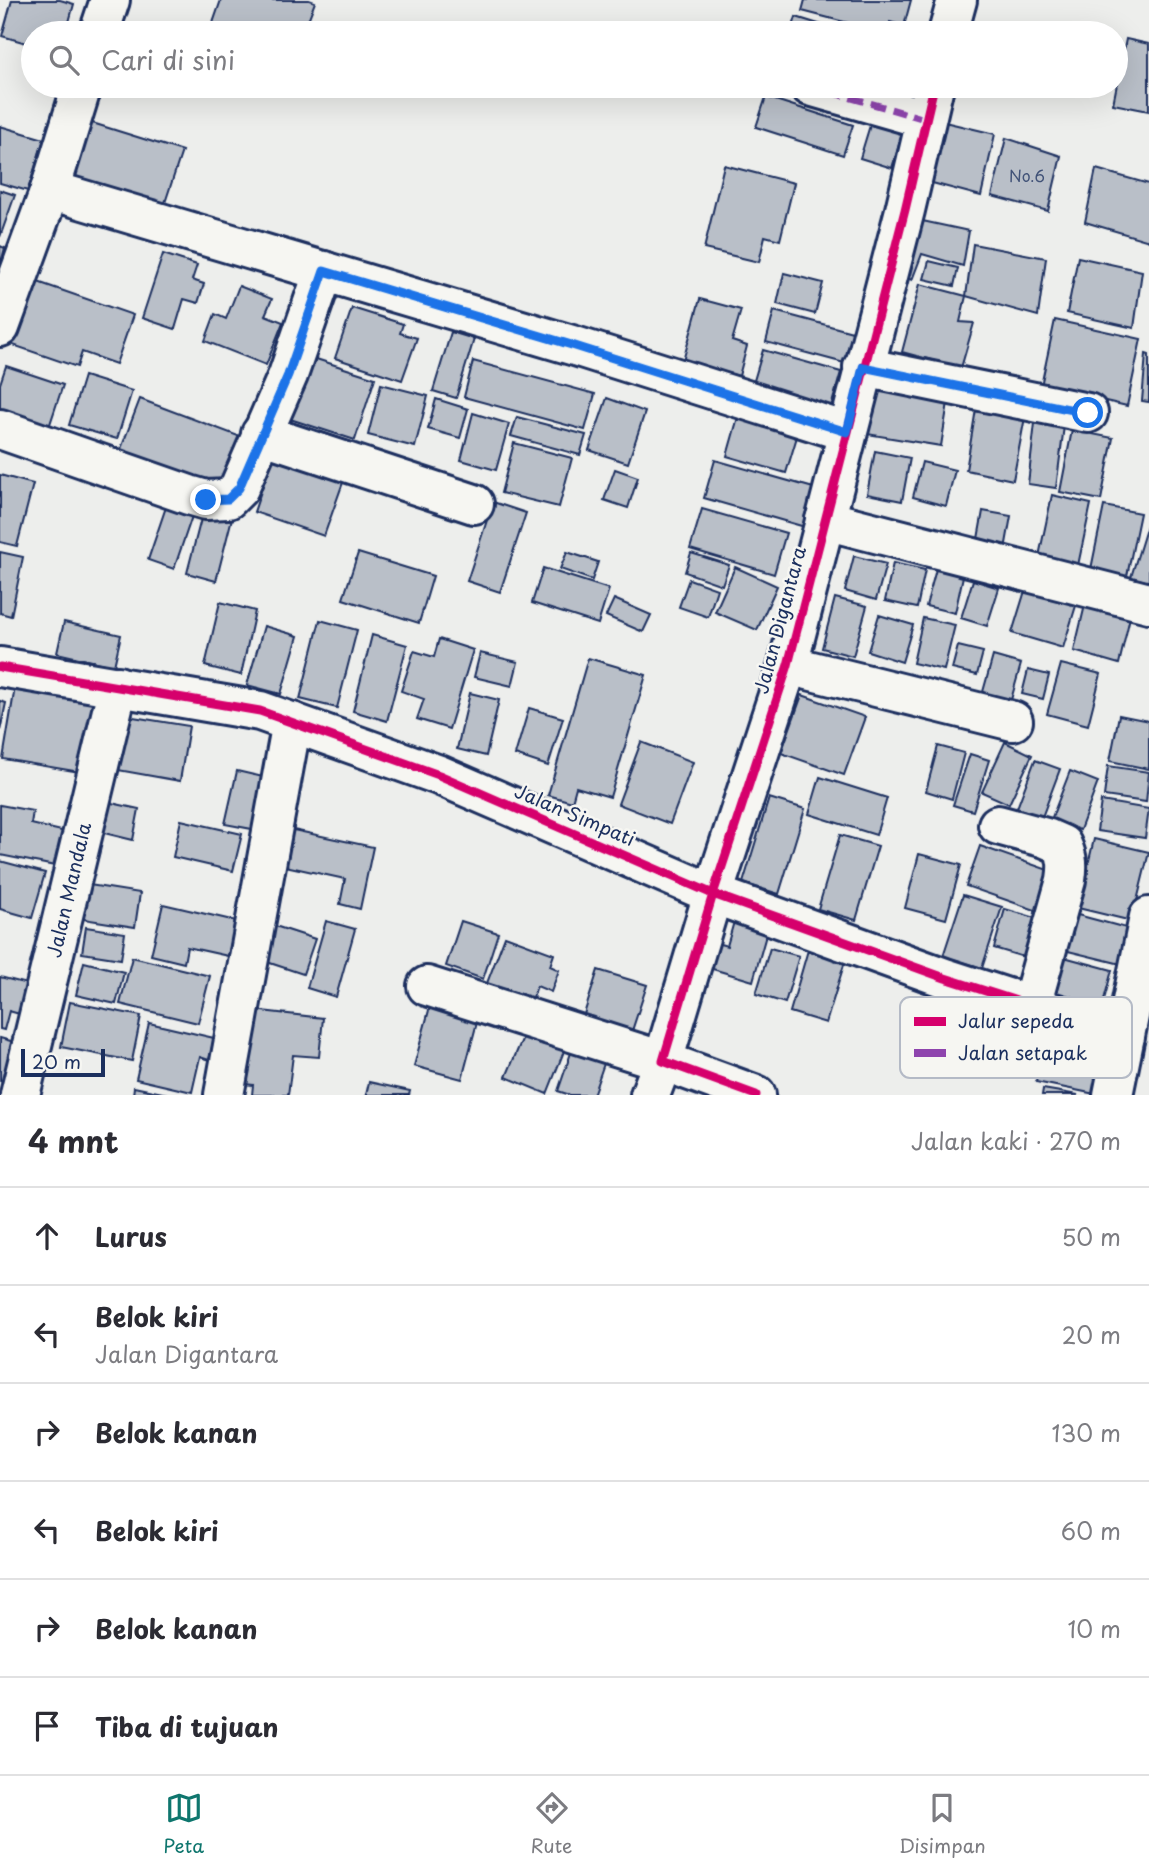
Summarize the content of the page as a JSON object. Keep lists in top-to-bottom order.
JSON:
{
  "streets": {
    "street": ["Jalan Digantara", "Jalan Simpati", "Jalan Mandala"]
  },
  "crossings": [
    ["Jalan Digantara", "Jalan Simpati"],
    ["Jalan Simpati", "Jalan Mandala"]
  ],
  "house_numbers": ["No.6"],
  "legend": ["Jalur sepeda", "Jalan setapak"],
  "scale_bar": "20 m",
  "page": {
    "search": "Cari di sini",
    "scale": "20 m",
    "heading": ["4 mnt", "Jalan kaki · 270 m"],
    "list": [
      ["Lurus", "50 m"],
      ["Belok kiri", "Jalan Digantara", "20 m"],
      ["Belok kanan", "130 m"],
      ["Belok kiri", "60 m"],
      ["Belok kanan", "10 m"],
      "Tiba di tujuan"
    ],
    "nav": ["Peta", "Rute", "Disimpan"]
  }
}
